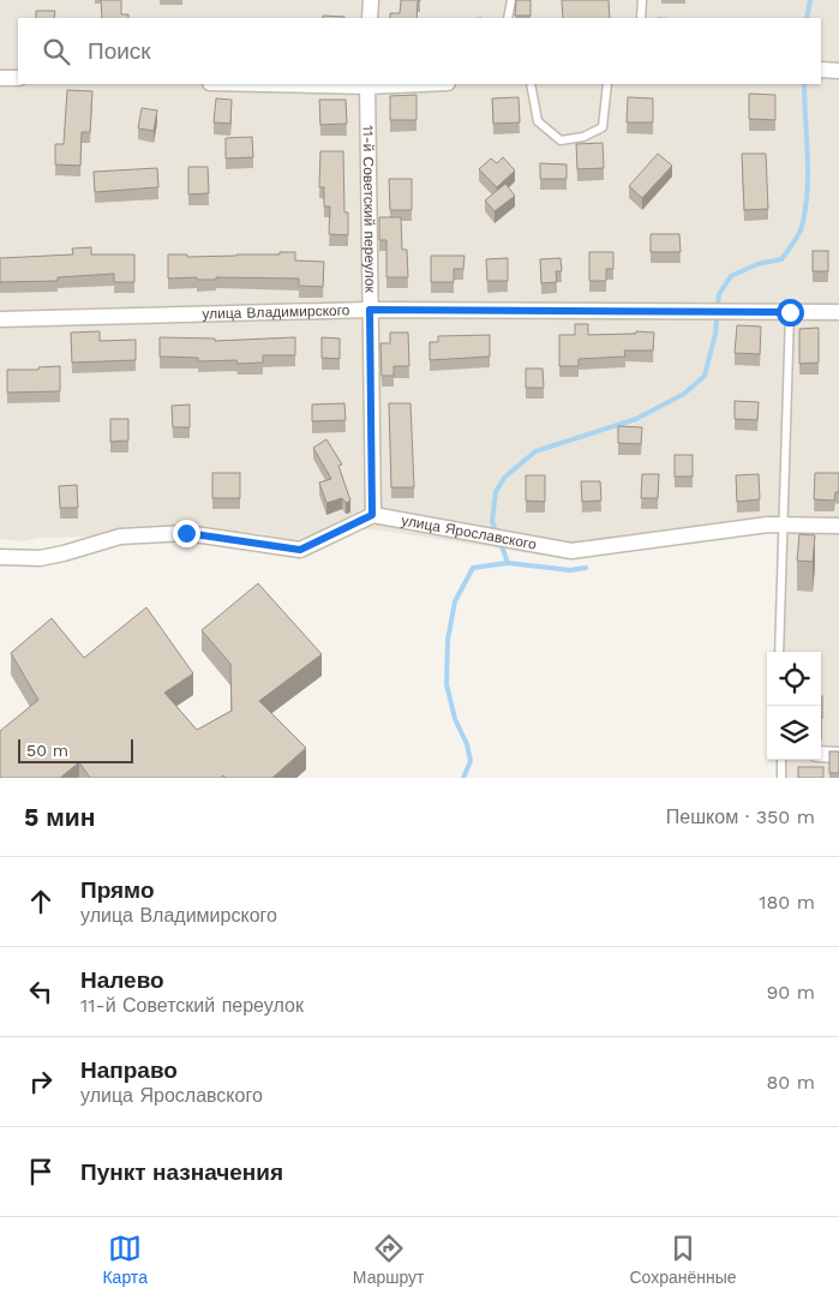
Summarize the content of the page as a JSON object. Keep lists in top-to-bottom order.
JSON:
{
  "streets": {
    "street": ["11-й Советский переулок", "улица Владимирского", "улица Ярославского"]
  },
  "crossings": [
    ["11-й Советский переулок", "улица Владимирского"],
    ["11-й Советский переулок", "улица Ярославского"]
  ],
  "scale_bar": "50 m",
  "page": {
    "search": "Поиск",
    "scale": "50 m",
    "heading": ["5 мин", "Пешком · 350 m"],
    "list": [
      ["Прямо", "улица Владимирского", "180 m"],
      ["Налево", "11-й Советский переулок", "90 m"],
      ["Направо", "улица Ярославского", "80 m"],
      "Пункт назначения"
    ],
    "nav": ["Карта", "Маршрут", "Сохранённые"]
  }
}
